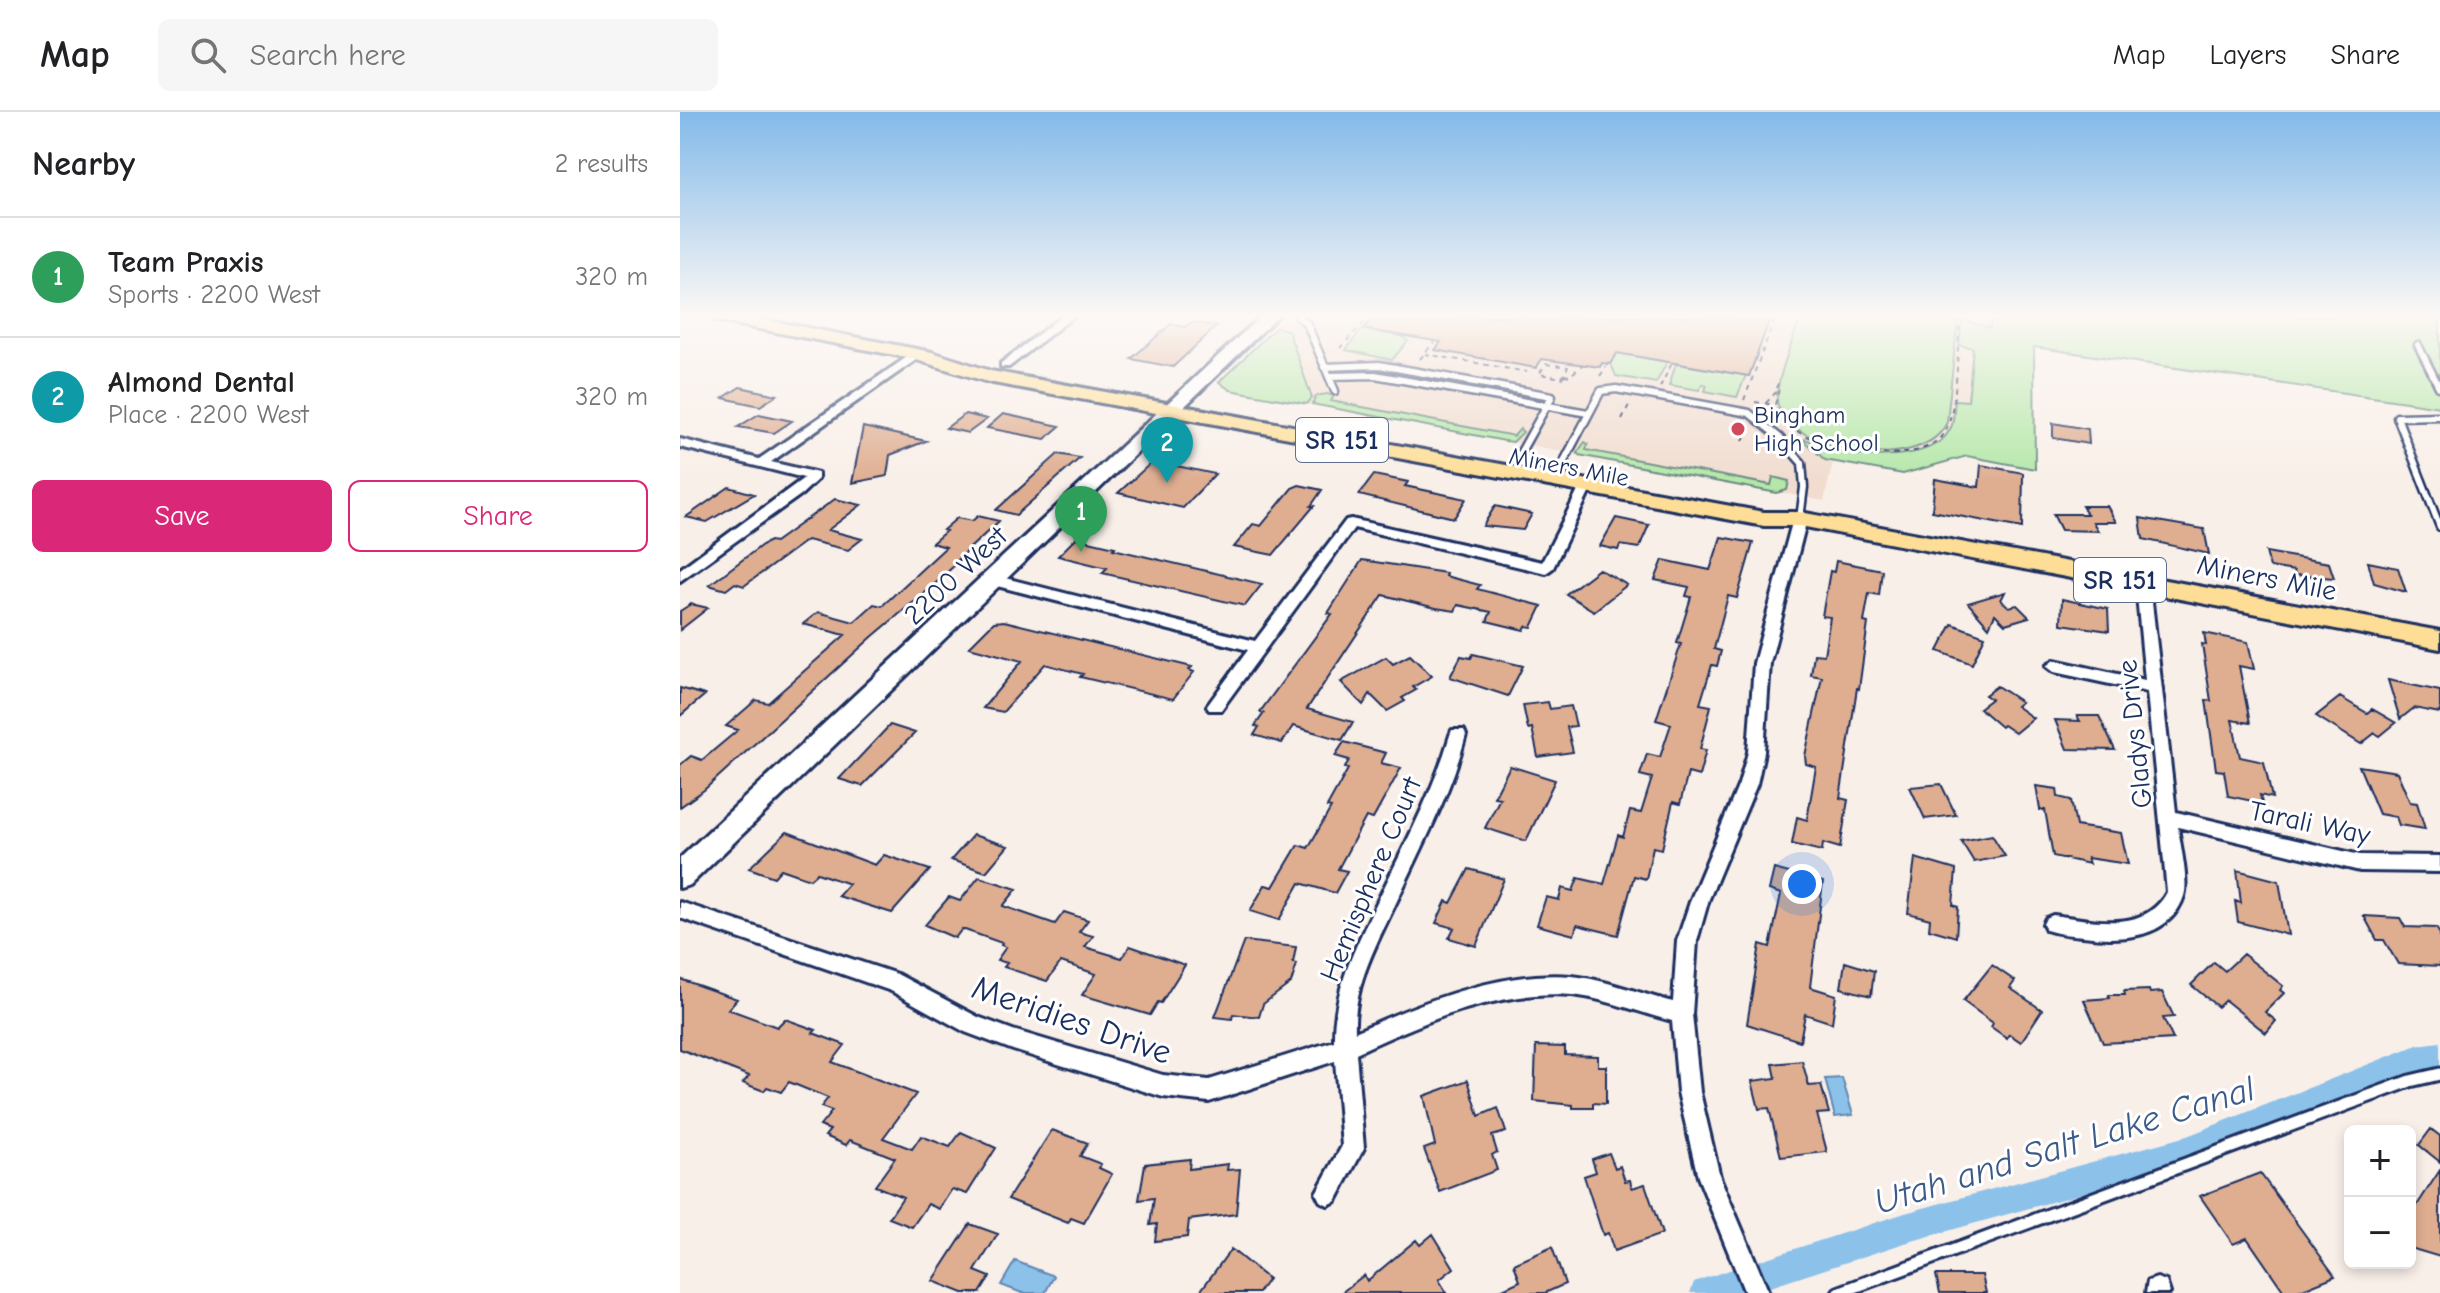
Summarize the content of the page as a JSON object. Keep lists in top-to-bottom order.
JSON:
{
  "streets": {
    "main road": ["SR 151", "Miners Mile"],
    "street": [
      "2200 West",
      "Gladys Drive",
      "Tarali Way",
      "Hemisphere Court",
      "Meridies Drive"
    ]
  },
  "crossings": [
    ["SR 151", "Miners Mile"],
    ["SR 151", "2200 West"],
    ["Miners Mile", "2200 West"],
    ["Miners Mile", "Gladys Drive"],
    ["Gladys Drive", "Tarali Way"],
    ["Hemisphere Court", "Meridies Drive"]
  ],
  "water": ["Utah and Salt Lake Canal"],
  "places": ["Bingham High School"],
  "page": {
    "header": "Map",
    "search": "Search here",
    "nav": ["Map", "Layers", "Share"],
    "heading": ["Nearby", "2 results"],
    "list": [
      {
        "mark": "1",
        "name": "Team Praxis",
        "note": "Sports · 2200 West",
        "value": "320 m"
      },
      {
        "mark": "2",
        "name": "Almond Dental",
        "note": "Place · 2200 West",
        "value": "320 m"
      }
    ],
    "pins": ["2", "1"],
    "buttons": ["Save", "Share"],
    "map_buttons": ["+", "−"]
  }
}
